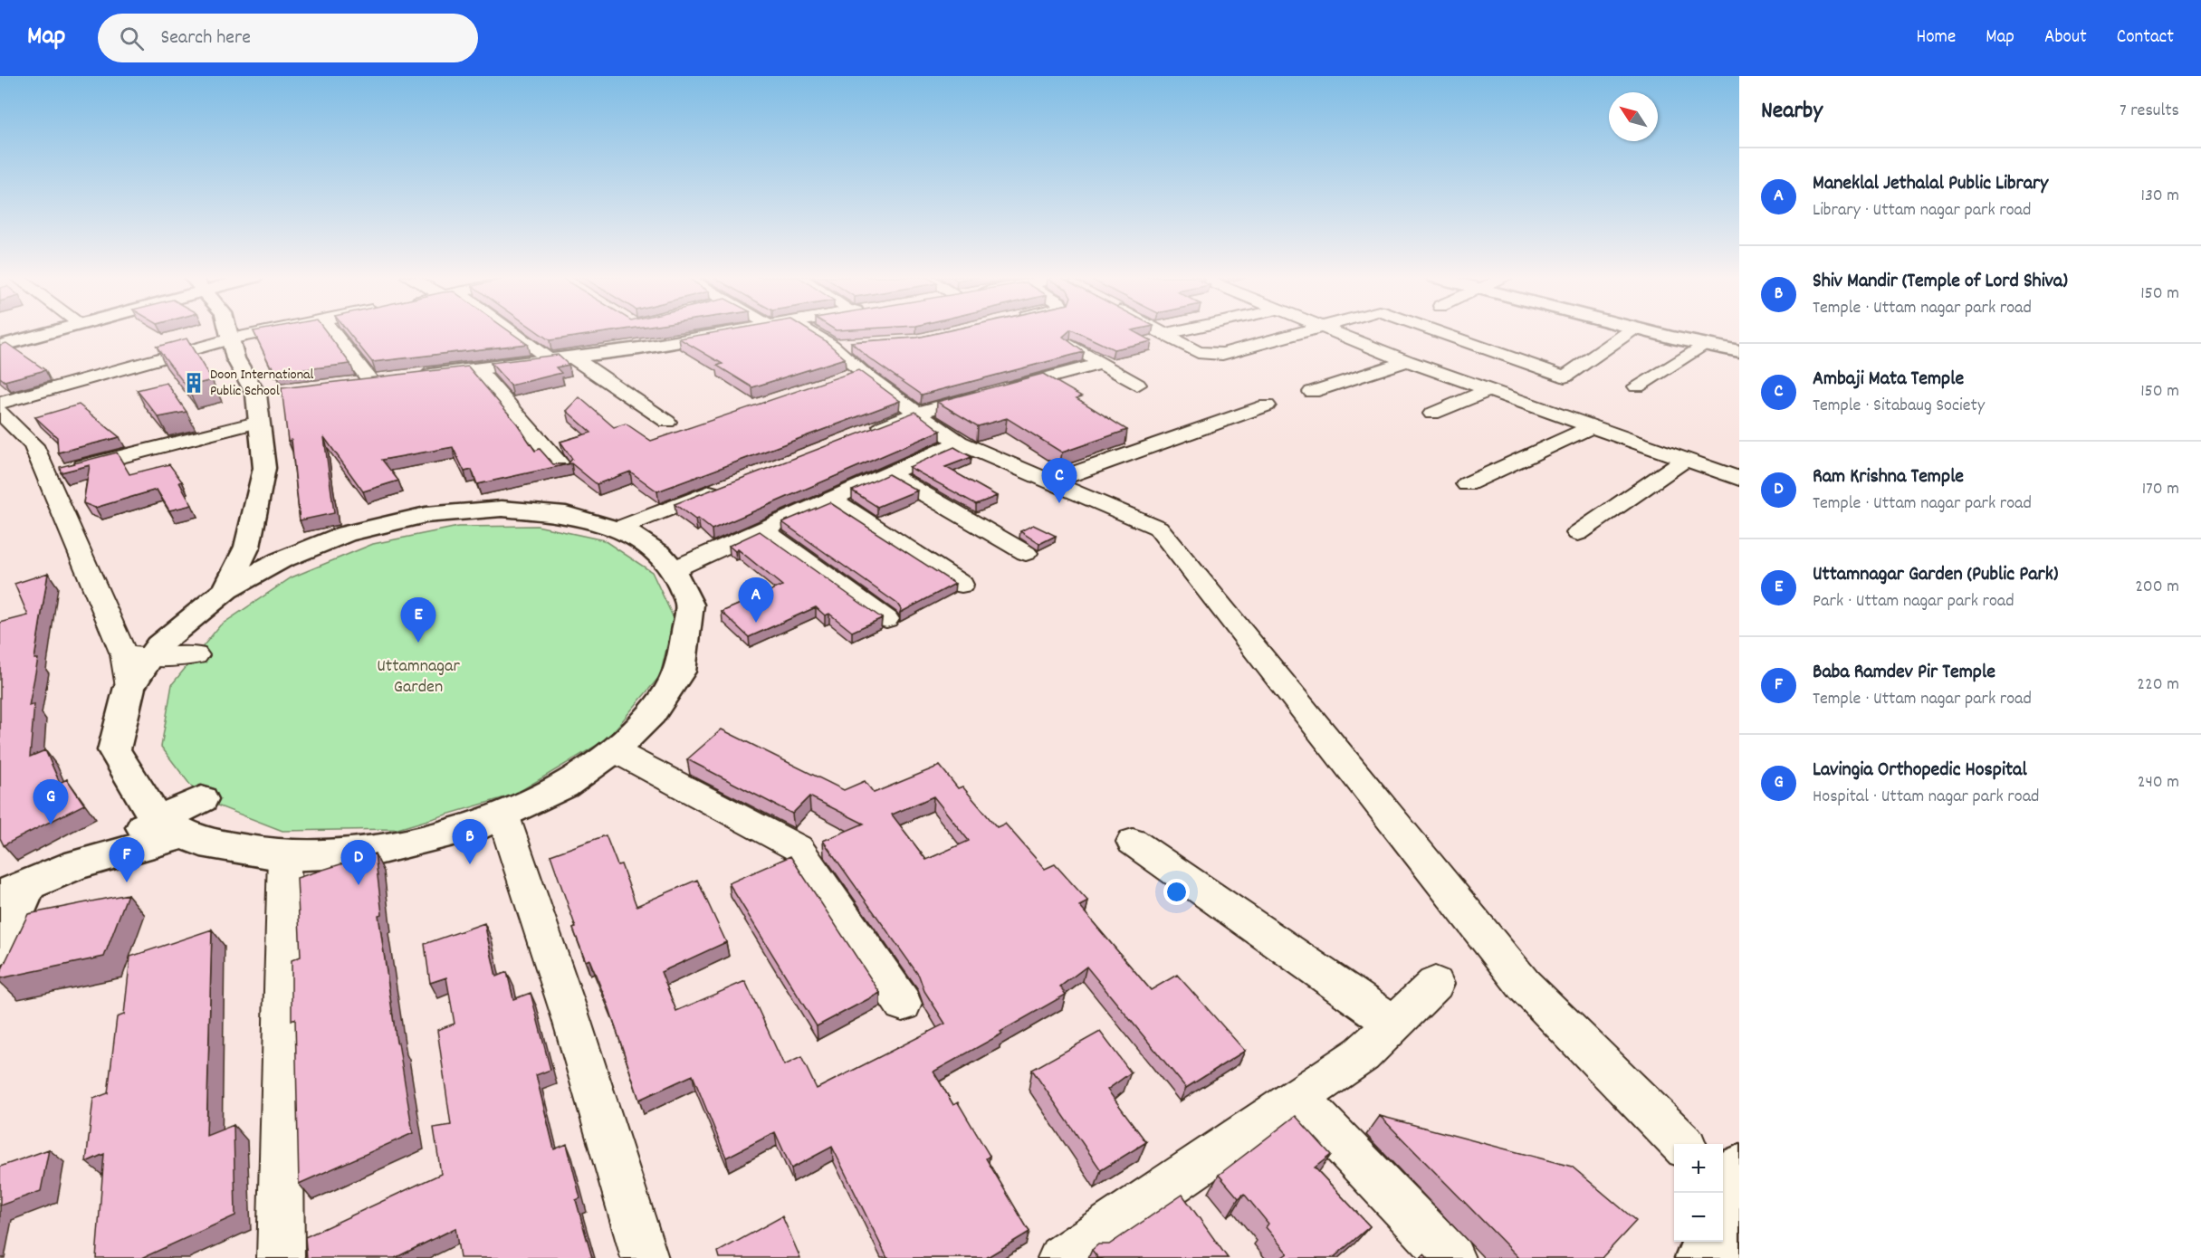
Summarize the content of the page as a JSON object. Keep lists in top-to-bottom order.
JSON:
{
  "parks": ["Uttamnagar Garden"],
  "places": {
    "building": ["Doon International Public School"]
  },
  "north": "top left",
  "page": {
    "header": "Map",
    "search": "Search here",
    "nav": [
      "Home",
      "Map",
      "About",
      "Contact"
    ],
    "heading": ["Nearby", "7 results"],
    "list": [
      {
        "mark": "A",
        "name": "Maneklal Jethalal Public Library",
        "note": "Library · Uttam nagar park road",
        "value": "130 m"
      },
      {
        "mark": "B",
        "name": "Shiv Mandir (Temple of Lord Shiva)",
        "note": "Temple · Uttam nagar park road",
        "value": "150 m"
      },
      {
        "mark": "C",
        "name": "Ambaji Mata Temple",
        "note": "Temple · Sitabaug Society",
        "value": "150 m"
      },
      {
        "mark": "D",
        "name": "Ram Krishna Temple",
        "note": "Temple · Uttam nagar park road",
        "value": "170 m"
      },
      {
        "mark": "E",
        "name": "Uttamnagar Garden (Public Park)",
        "note": "Park · Uttam nagar park road",
        "value": "200 m"
      },
      {
        "mark": "F",
        "name": "Baba Ramdev Pir Temple",
        "note": "Temple · Uttam nagar park road",
        "value": "220 m"
      },
      {
        "mark": "G",
        "name": "Lavingia Orthopedic Hospital",
        "note": "Hospital · Uttam nagar park road",
        "value": "240 m"
      }
    ],
    "pins": [
      "C",
      "A",
      "E",
      "G",
      "B",
      "F",
      "D"
    ],
    "map_buttons": ["+", "−"]
  }
}
